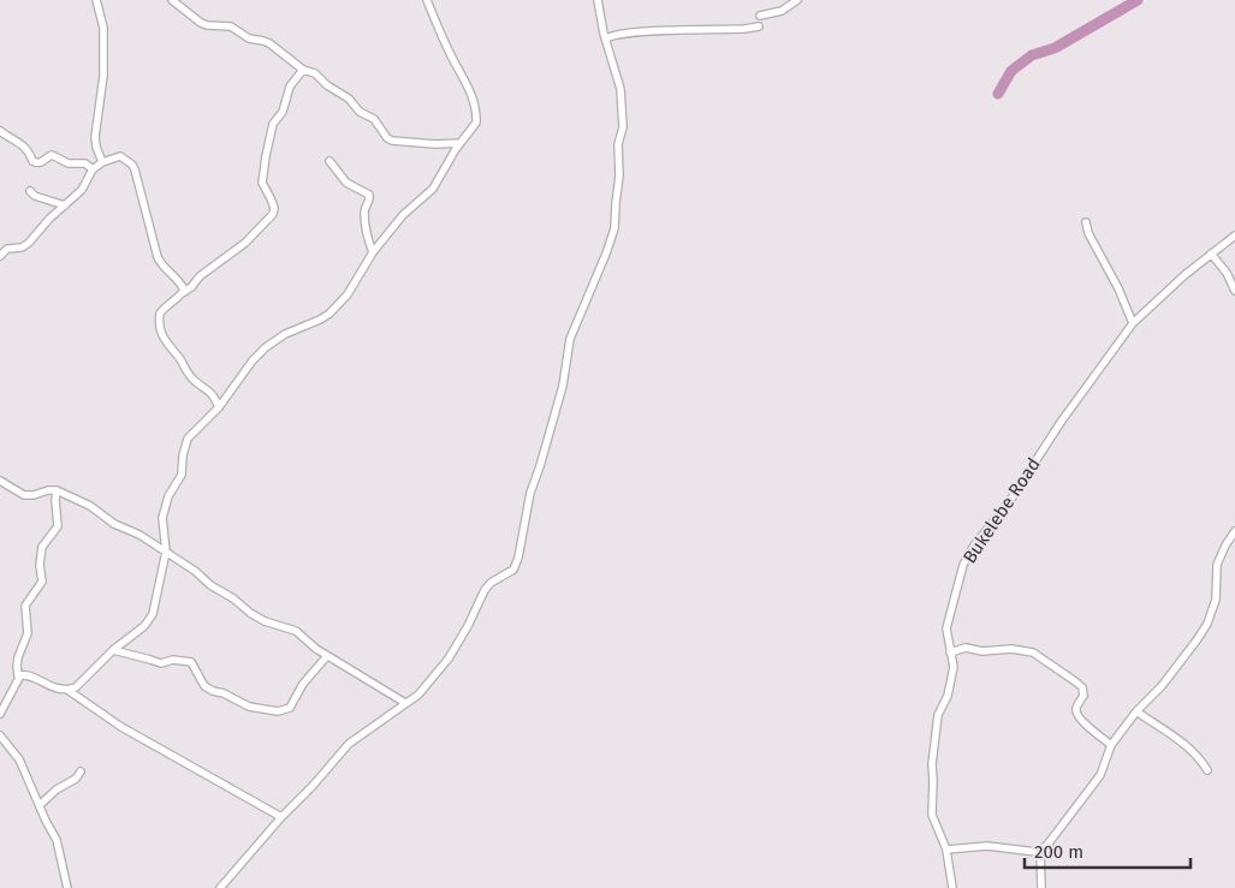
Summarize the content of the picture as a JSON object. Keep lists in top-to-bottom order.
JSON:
{
  "streets": {
    "street": ["Bukelebe Road"]
  },
  "scale_bar": "200 m"
}
